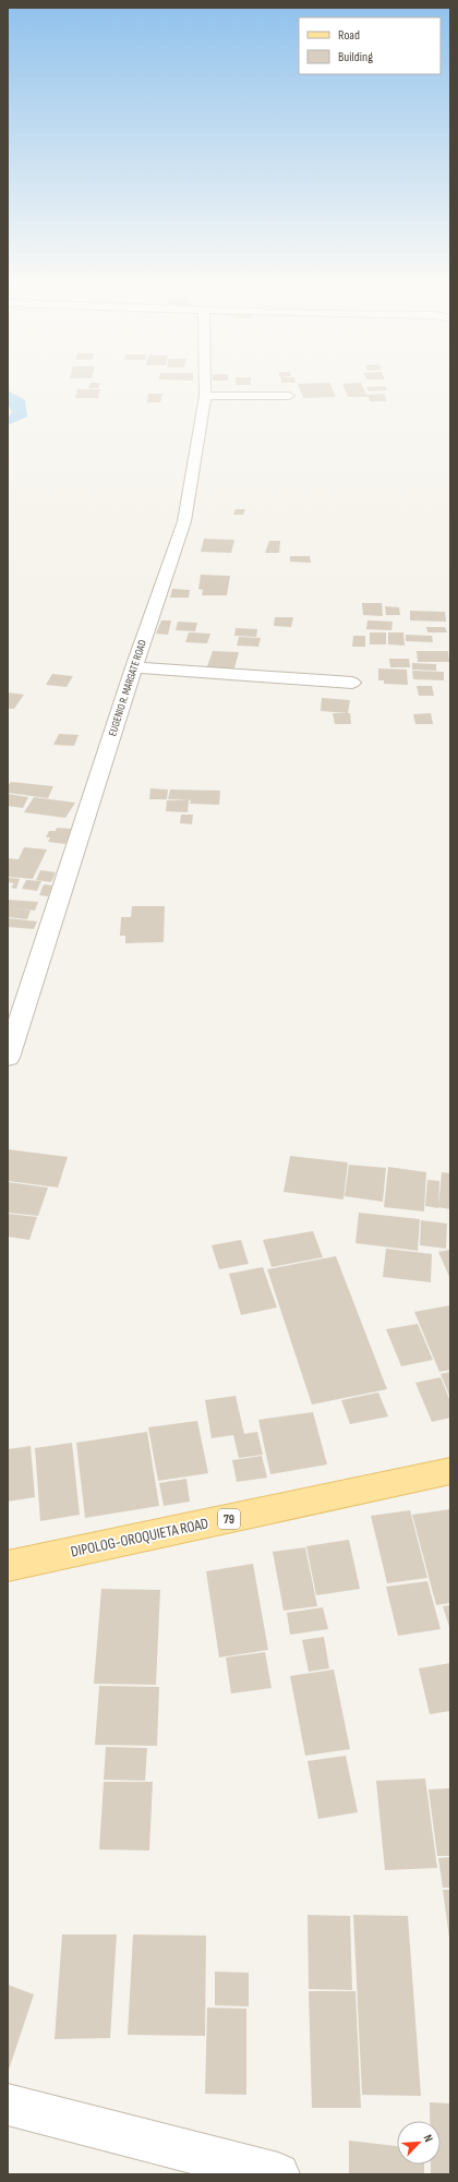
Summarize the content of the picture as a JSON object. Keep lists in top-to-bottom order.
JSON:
{
  "streets": {
    "main road": ["79", "DIPOLOG-OROQUIETA ROAD"],
    "street": ["EUGENIO R. MARGATE ROAD"]
  },
  "legend": ["Road", "Building"],
  "north": "top right"
}
